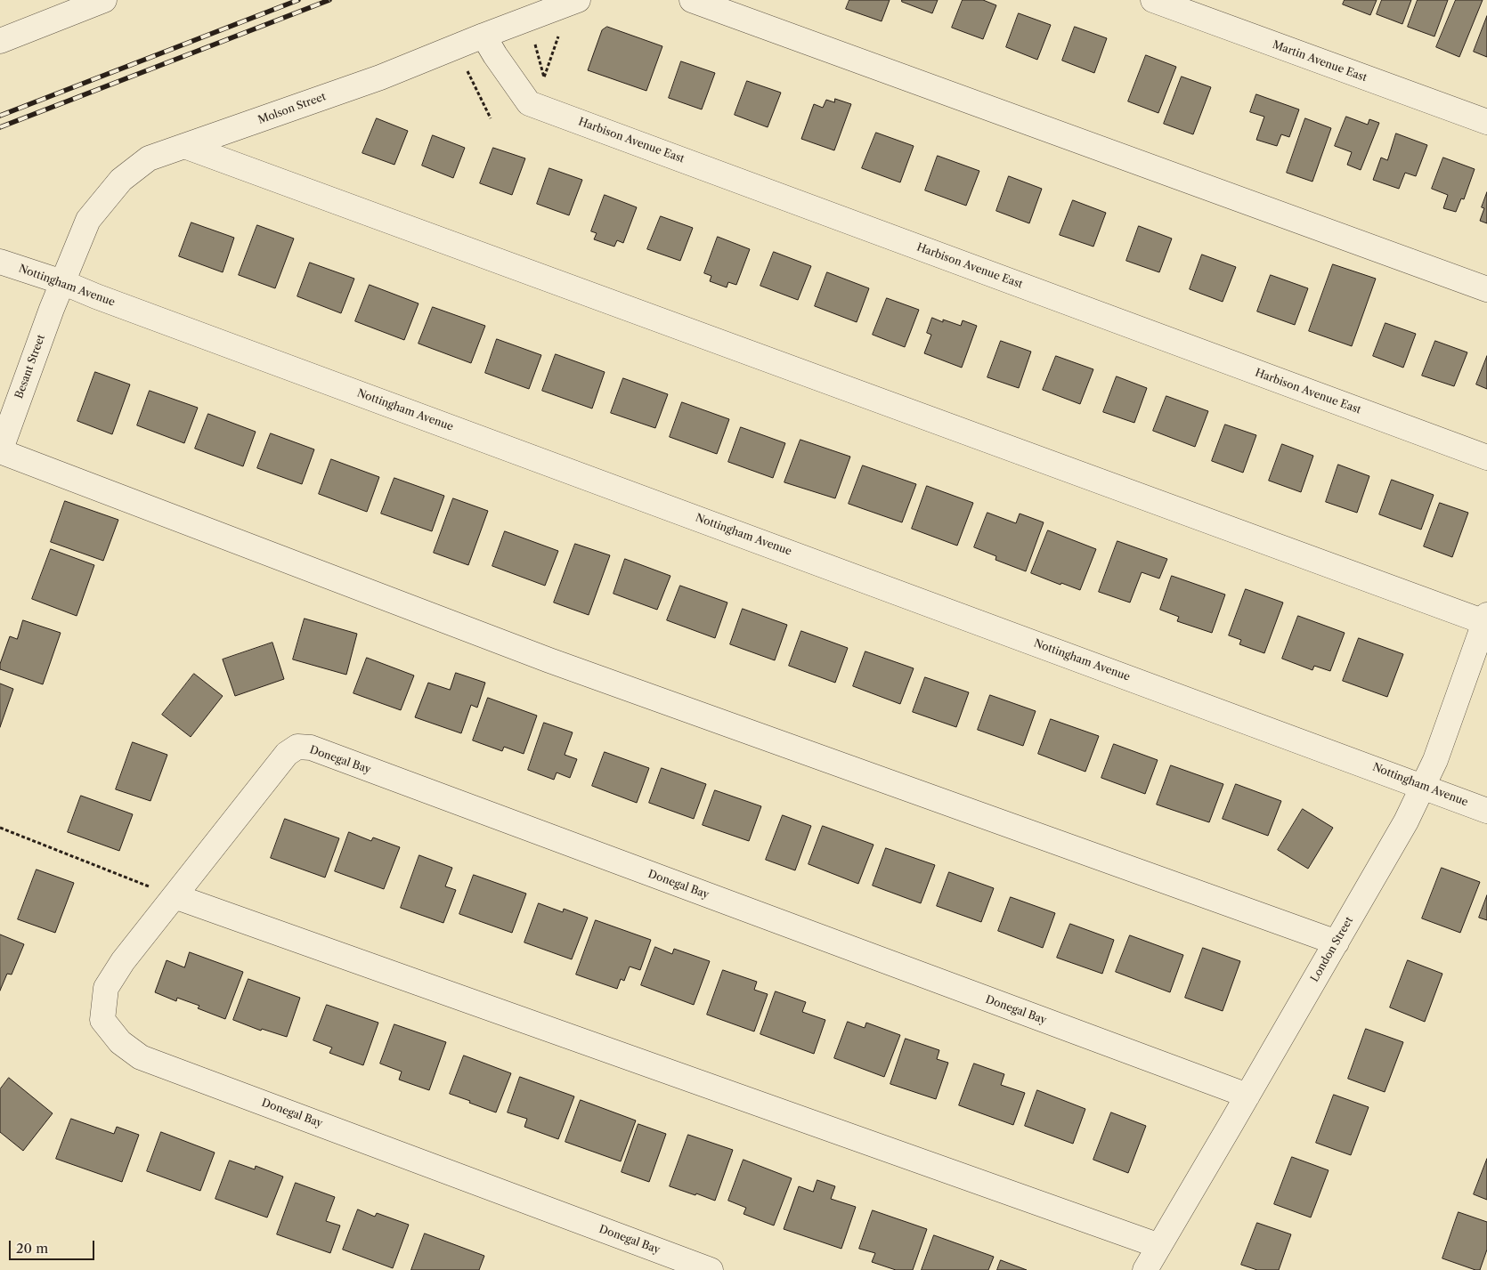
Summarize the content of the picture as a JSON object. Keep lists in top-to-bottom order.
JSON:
{
  "streets": {
    "street": [
      "Martin Avenue East",
      "Molson Street",
      "Harbison Avenue East",
      "Nottingham Avenue",
      "Besant Street",
      "Donegal Bay",
      "London Street"
    ]
  },
  "crossings": [
    ["Molson Street", "Harbison Avenue East"],
    ["Molson Street", "Nottingham Avenue"],
    ["Molson Street", "Besant Street"],
    ["Nottingham Avenue", "Besant Street"],
    ["Nottingham Avenue", "London Street"],
    ["Donegal Bay", "London Street"]
  ],
  "scale_bar": "20 m"
}
